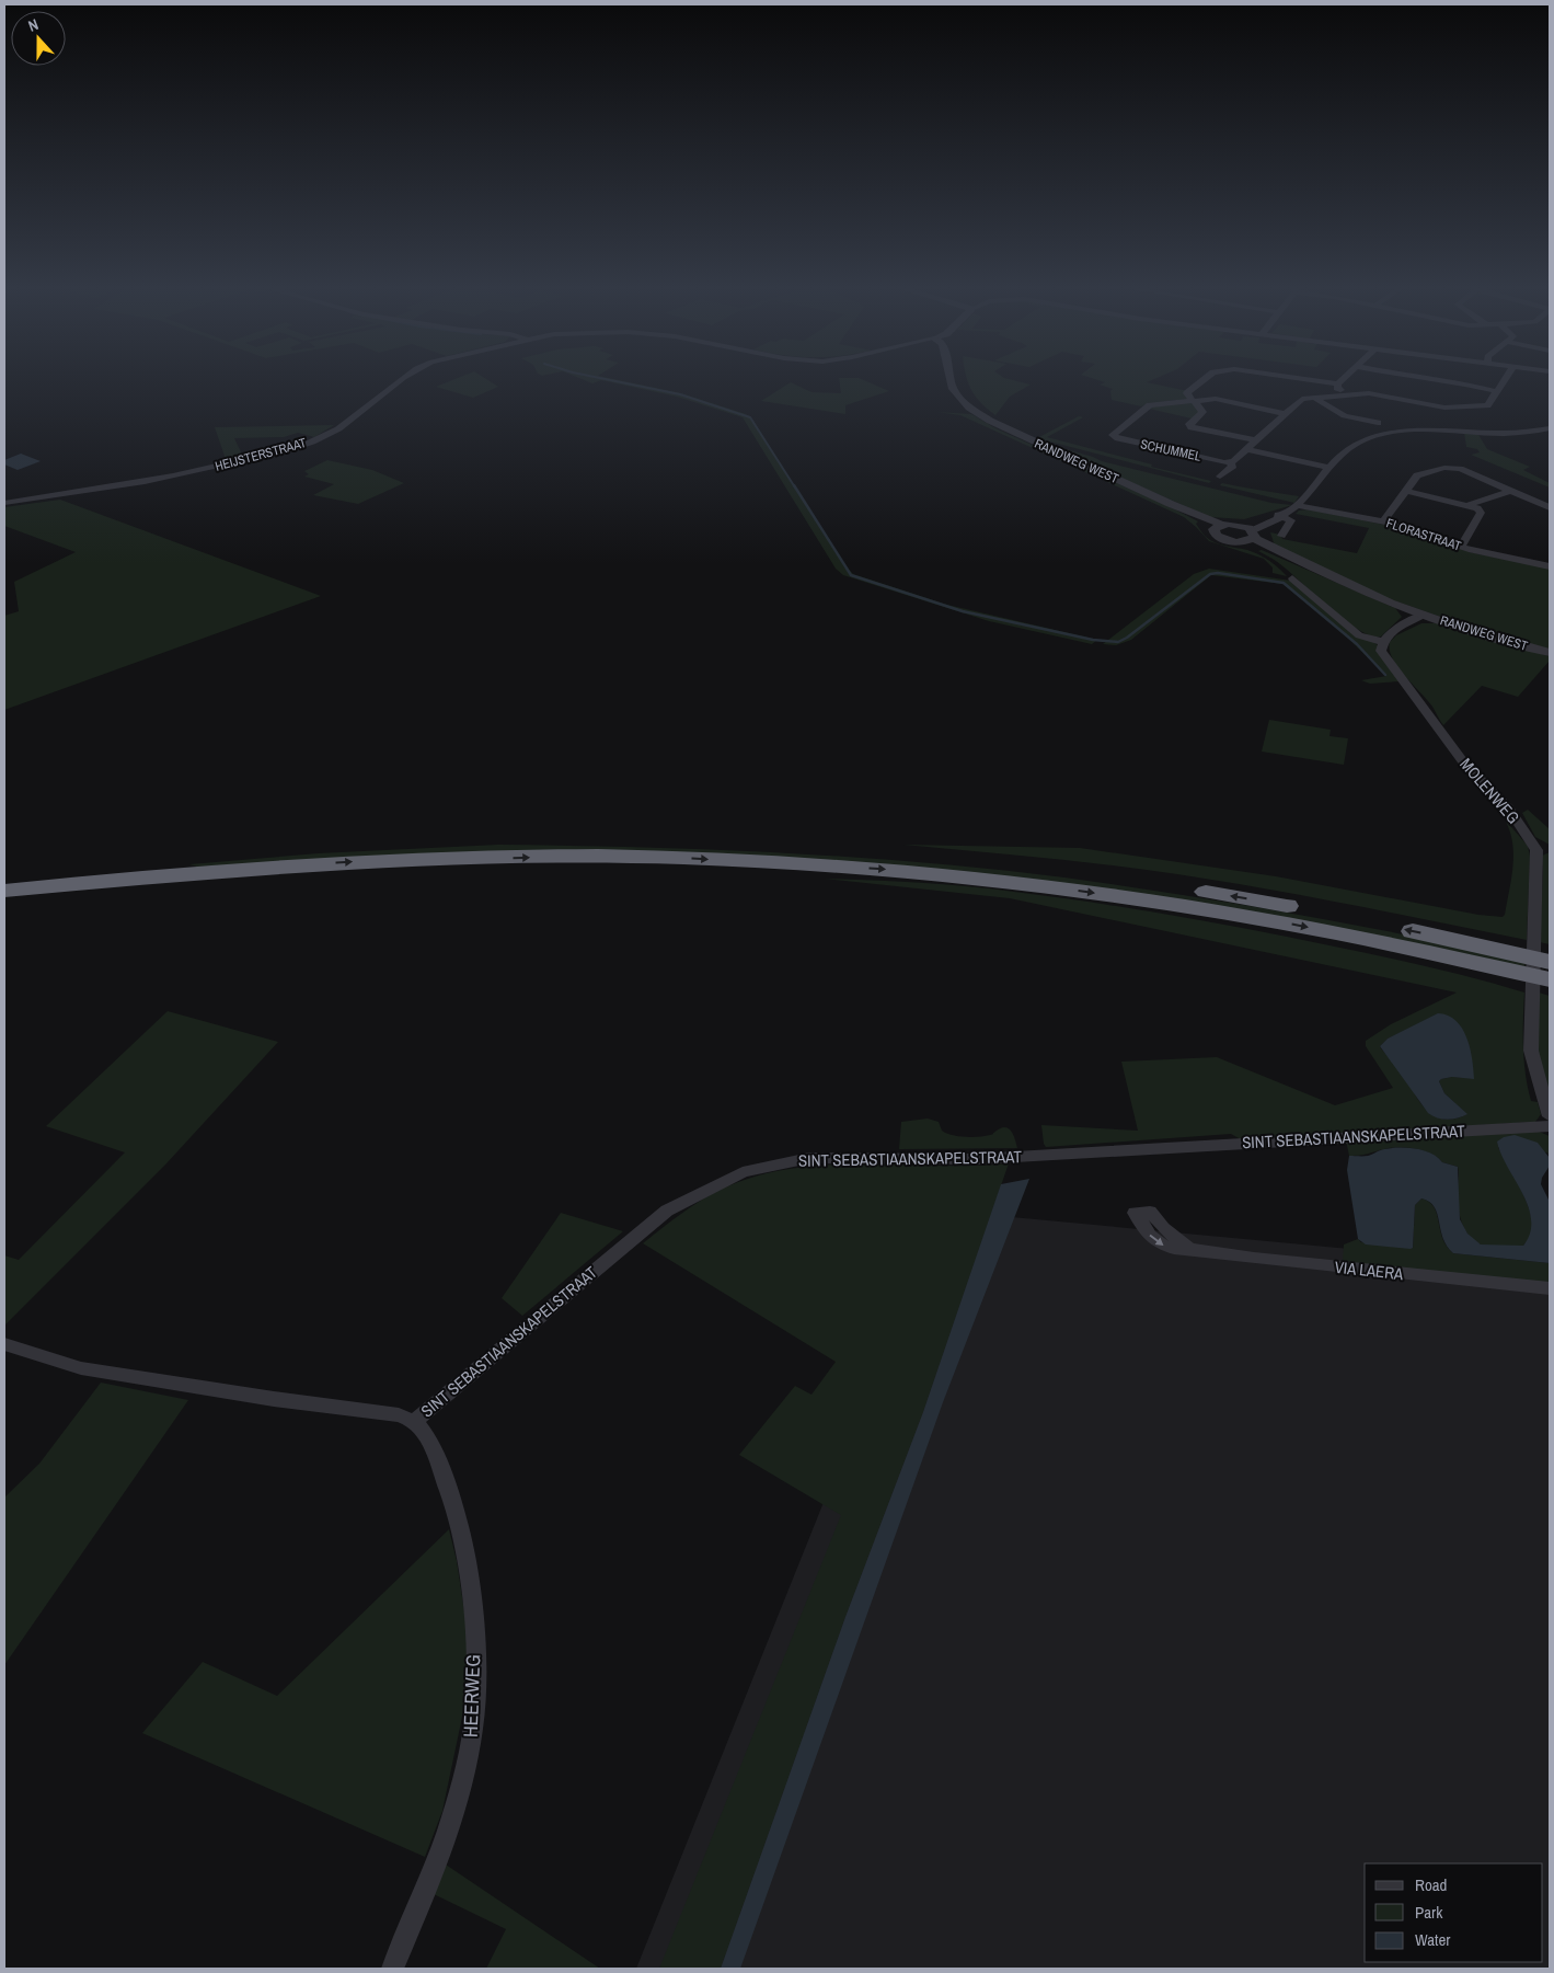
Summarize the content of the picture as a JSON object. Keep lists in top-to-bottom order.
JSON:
{
  "streets": {
    "street": [
      "SCHUMMEL",
      "HEIJSTERSTRAAT",
      "RANDWEG WEST",
      "FLORASTRAAT",
      "MOLENWEG",
      "SINT SEBASTIAANSKAPELSTRAAT",
      "VIA LAERA",
      "HEERWEG"
    ]
  },
  "crossings": [
    ["SINT SEBASTIAANSKAPELSTRAAT", "HEERWEG"]
  ],
  "legend": ["Road", "Park", "Water"],
  "north": "top"
}
